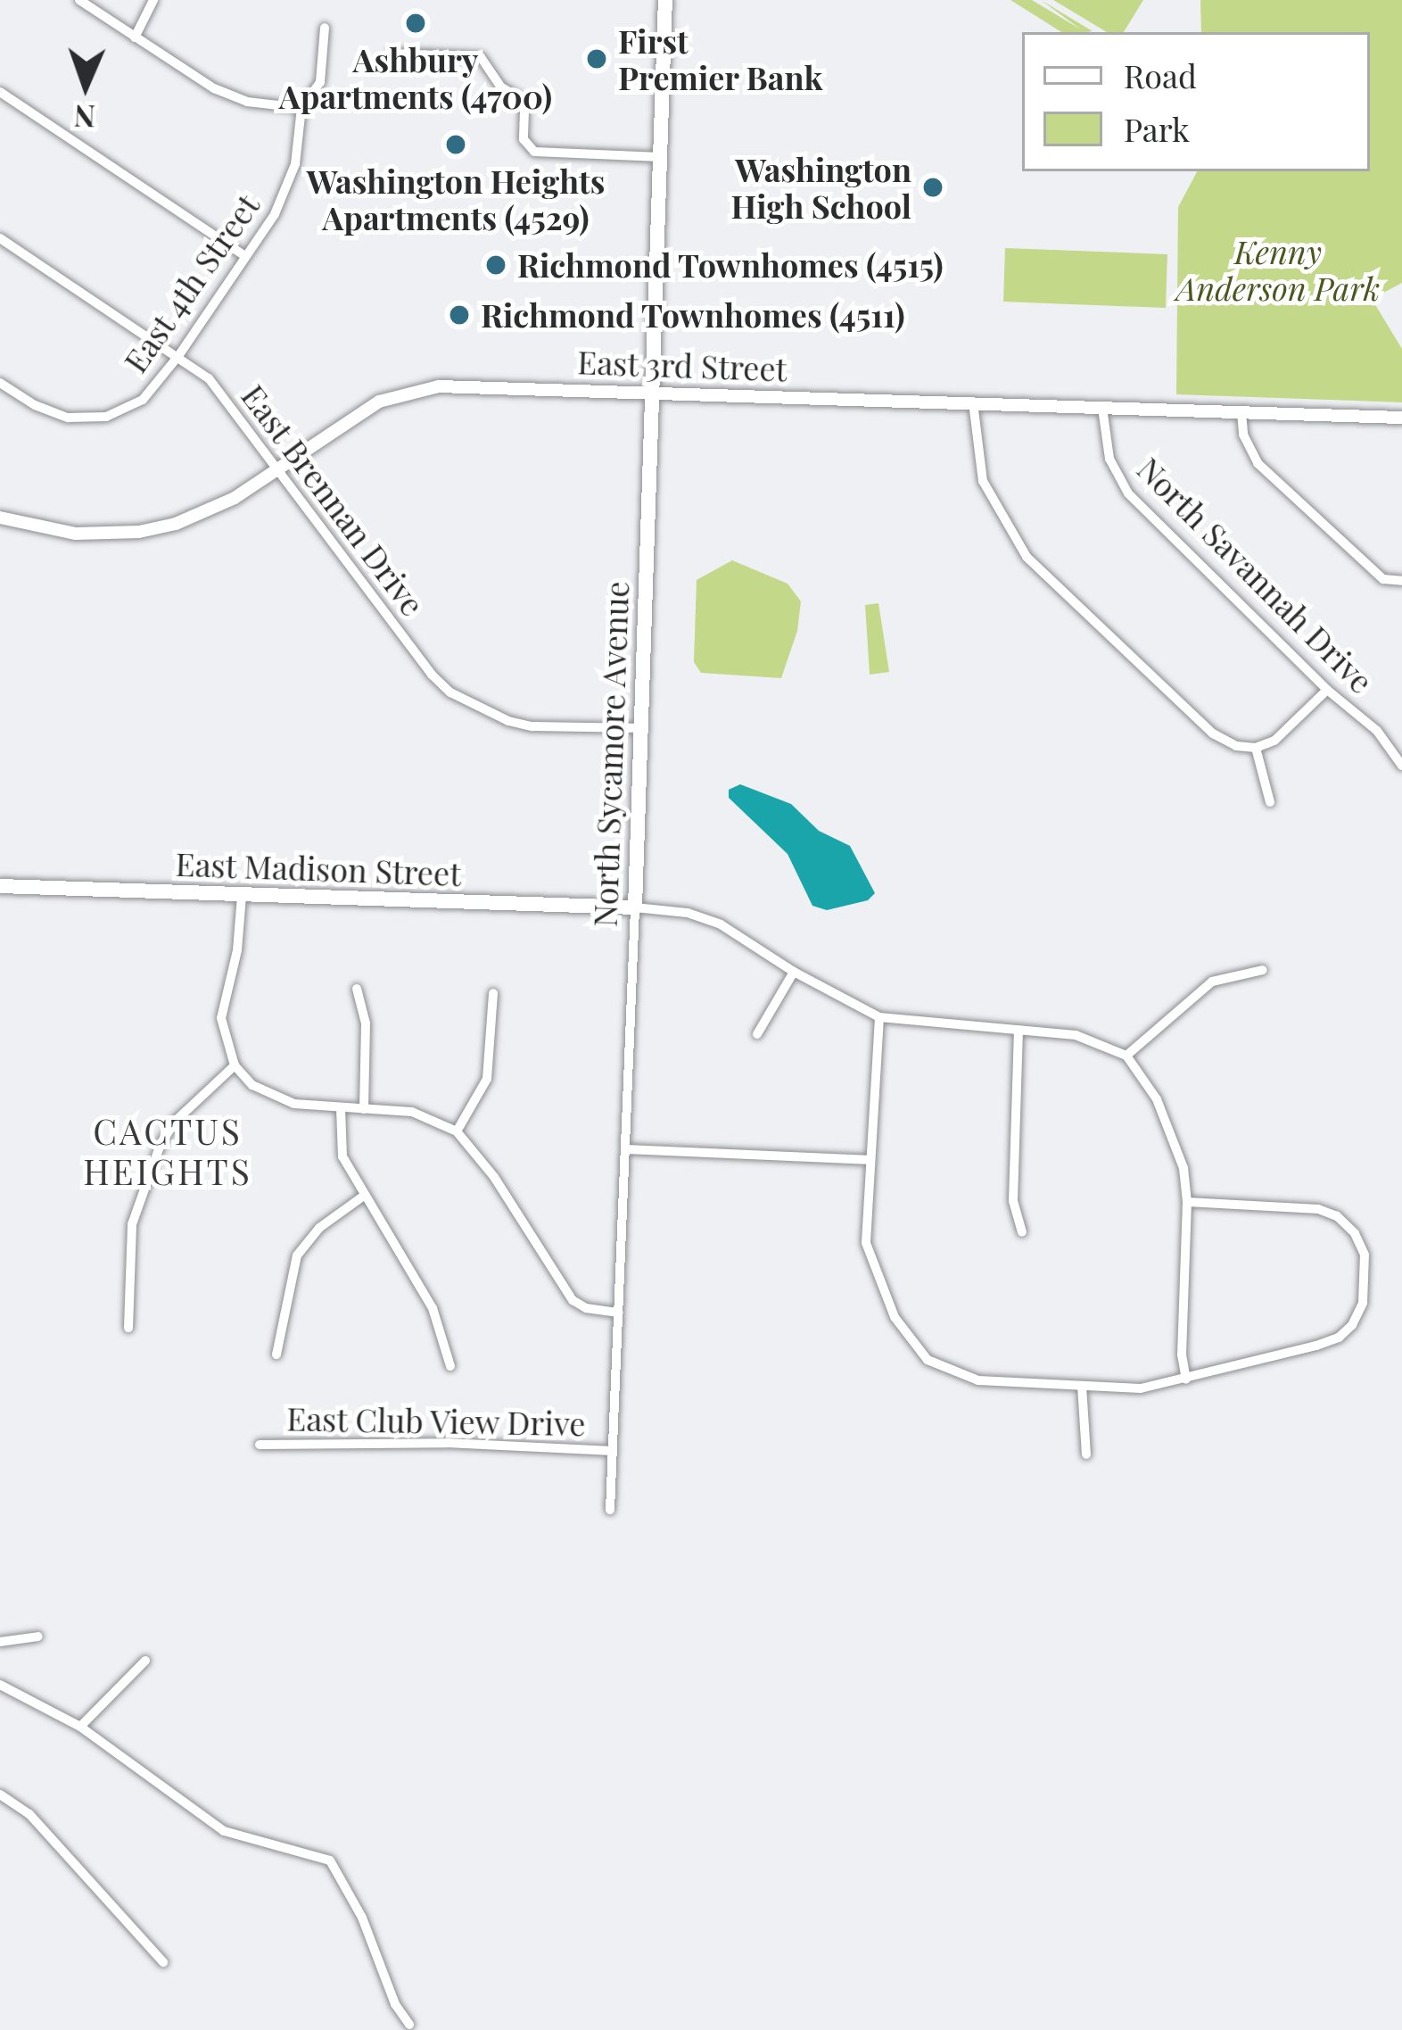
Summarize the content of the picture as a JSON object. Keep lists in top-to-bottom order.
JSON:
{
  "streets": {
    "main road": ["North Sycamore Avenue", "East Madison Street"],
    "street": [
      "East 4th Street",
      "East 3rd Street",
      "East Brennan Drive",
      "North Savannah Drive",
      "East Club View Drive"
    ]
  },
  "crossings": [
    ["East 4th Street", "East Brennan Drive"],
    ["East 3rd Street", "East Brennan Drive"],
    ["East 3rd Street", "North Savannah Drive"],
    ["East 3rd Street", "North Sycamore Avenue"],
    ["East Brennan Drive", "North Sycamore Avenue"],
    ["North Sycamore Avenue", "East Madison Street"],
    ["North Sycamore Avenue", "East Club View Drive"]
  ],
  "districts": ["CACTUS HEIGHTS"],
  "parks": ["Kenny Anderson Park"],
  "places": [
    "Ashbury Apartments (4700)",
    "First Premier Bank",
    "Washington Heights Apartments (4529)",
    "Washington High School",
    "Richmond Townhomes (4515)",
    "Richmond Townhomes (4511)"
  ],
  "legend": ["Road", "Park"],
  "north": "bottom"
}
